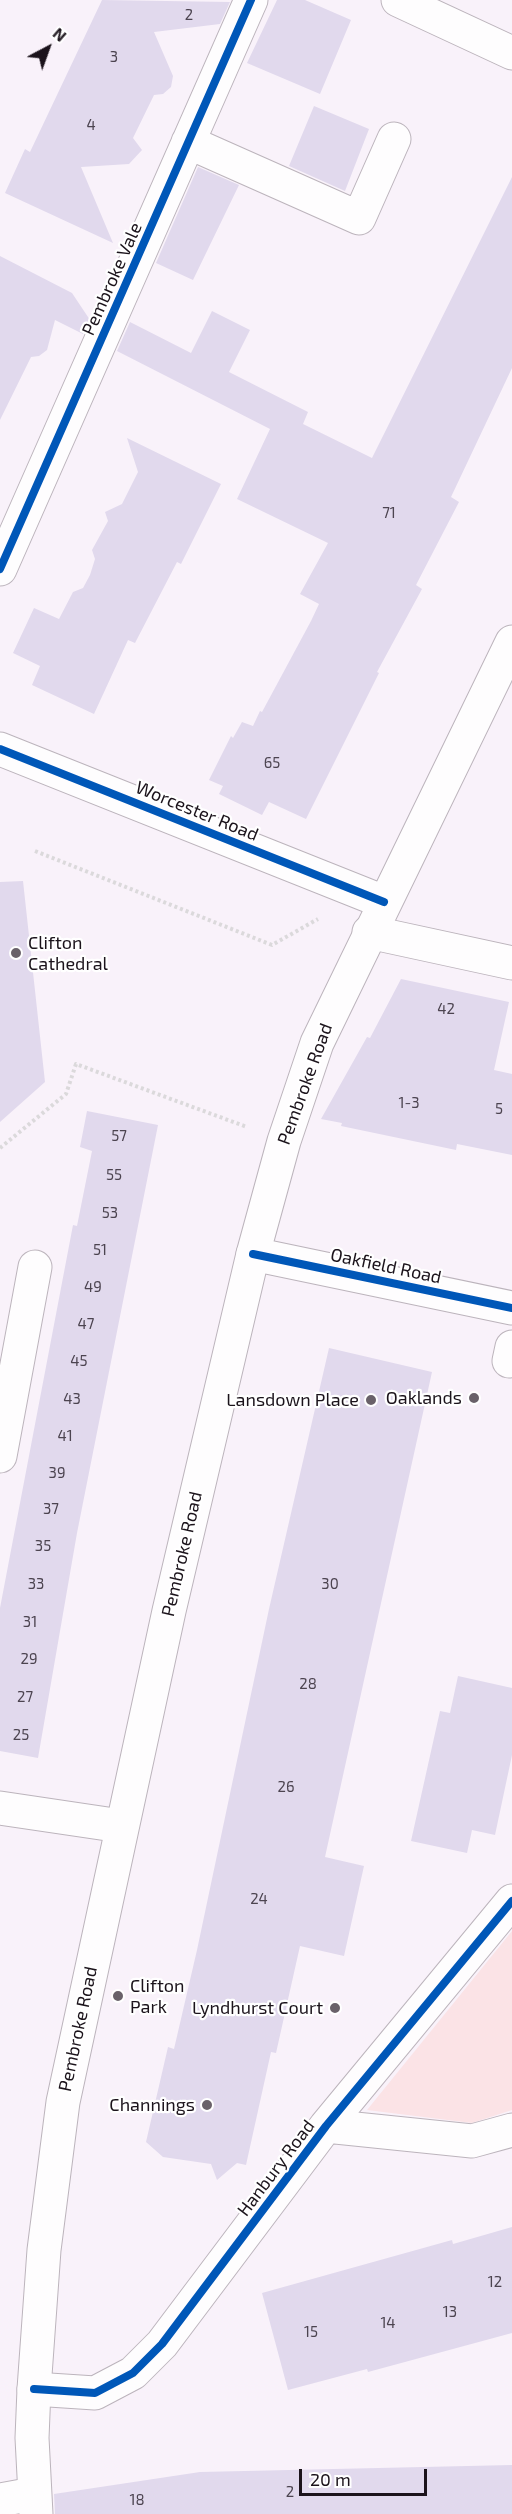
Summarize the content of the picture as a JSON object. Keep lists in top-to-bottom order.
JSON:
{
  "streets": {
    "street": [
      "Pembroke Vale",
      "Worcester Road",
      "Pembroke Road",
      "Oakfield Road",
      "Hanbury Road"
    ]
  },
  "crossings": [
    ["Worcester Road", "Pembroke Road"],
    ["Pembroke Road", "Oakfield Road"],
    ["Pembroke Road", "Hanbury Road"]
  ],
  "places": [
    "Clifton Cathedral",
    "Oaklands",
    "Lansdown Place",
    "Clifton Park",
    "Lyndhurst Court",
    "Channings"
  ],
  "house_numbers": [
    "2",
    "3",
    "4",
    "71",
    "65",
    "42",
    "1-3",
    "5",
    "57",
    "55",
    "53",
    "51",
    "49",
    "47",
    "45",
    "43",
    "41",
    "39",
    "37",
    "35",
    "33",
    "30",
    "31",
    "29",
    "28",
    "27",
    "25",
    "26",
    "24",
    "12",
    "13",
    "14",
    "15",
    "2",
    "18"
  ],
  "scale_bar": "20 m",
  "north": "top right"
}
